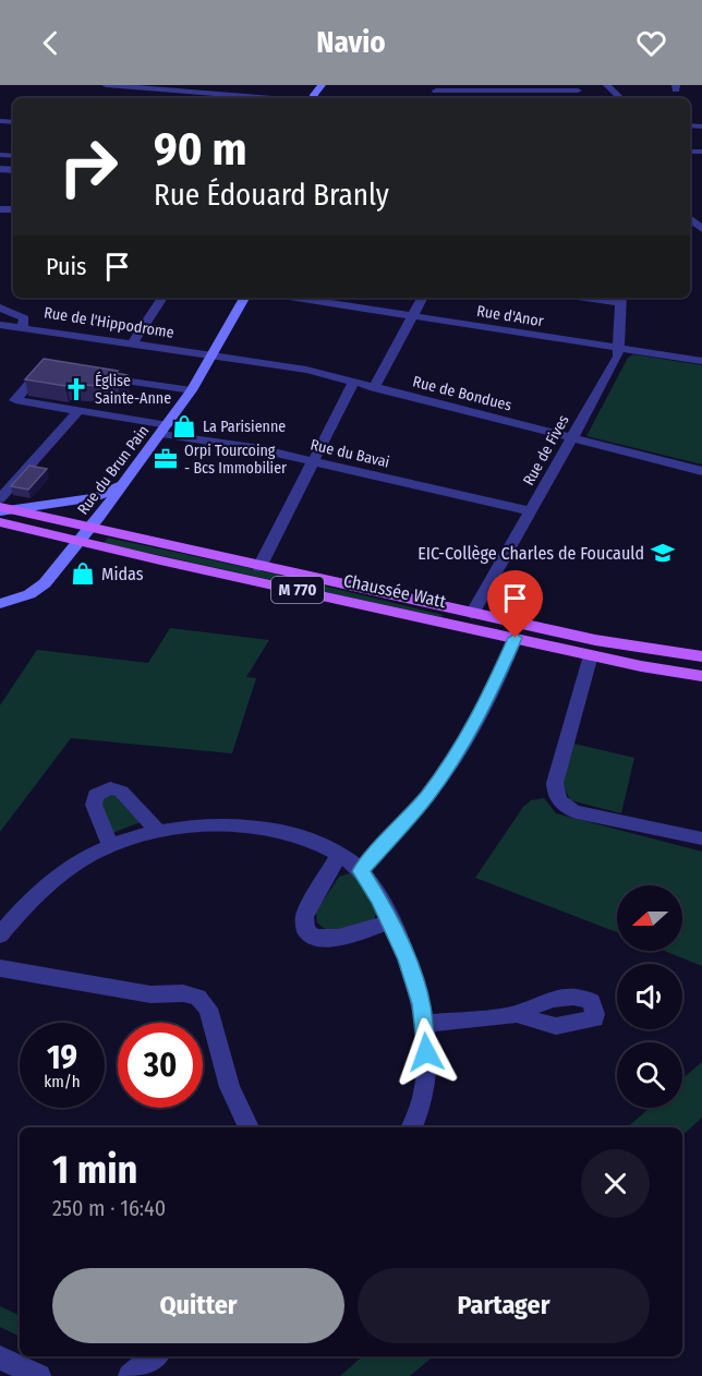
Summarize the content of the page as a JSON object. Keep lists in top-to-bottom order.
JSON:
{
  "streets": {
    "main road": ["Rue du Brun Pain", "M 770", "Chaussée Watt"],
    "street": [
      "Rue d'Anor",
      "Rue de l'Hippodrome",
      "Rue de Bondues",
      "Rue de Fives",
      "Rue du Bavai"
    ]
  },
  "crossings": [
    ["Rue d'Anor", "Rue de Fives"],
    ["Rue de l'Hippodrome", "Rue de Bondues"],
    ["Rue de l'Hippodrome", "Rue du Brun Pain"],
    ["Rue de Bondues", "Rue de Fives"],
    ["Rue de Bondues", "Rue du Brun Pain"],
    ["Rue de Fives", "Rue du Bavai"],
    ["Rue de Fives", "Chaussée Watt"],
    ["Rue du Bavai", "Rue du Brun Pain"],
    ["Rue du Brun Pain", "M 770"],
    ["Rue du Brun Pain", "Chaussée Watt"],
    ["M 770", "Chaussée Watt"]
  ],
  "places": {
    "church": ["Église Sainte-Anne"],
    "shop": ["La Parisienne", "Midas"],
    "office": ["Orpi Tourcoing - Bcs Immobilier"],
    "school or university": ["EIC-Collège Charles de Foucauld"]
  },
  "north": "left",
  "page": {
    "header": "Navio",
    "turn": ["90 m", "Rue Édouard Branly"],
    "then": "Puis",
    "speed": "19 km/h",
    "limit": "30",
    "heading": ["1 min", "250 m · 16:40"],
    "buttons": ["Quitter", "Partager"]
  }
}
